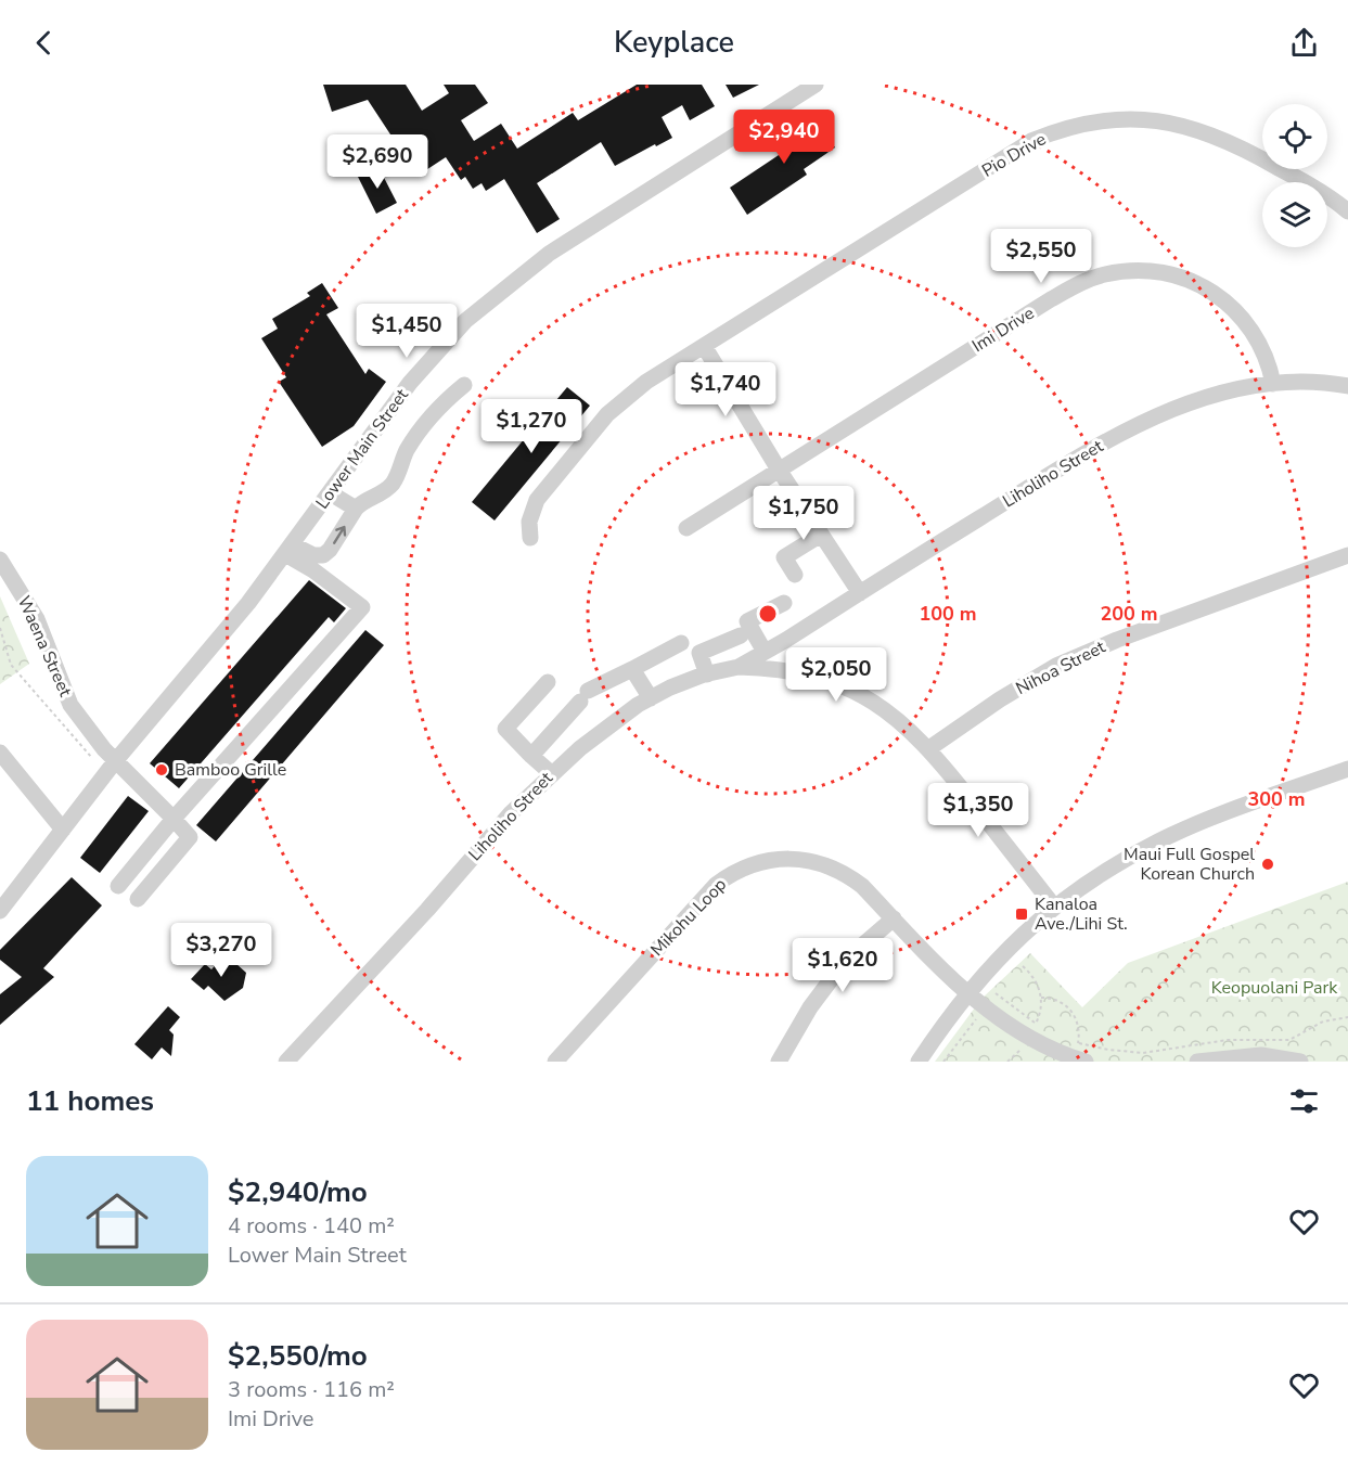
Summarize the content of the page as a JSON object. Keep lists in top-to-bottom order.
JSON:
{
  "streets": {
    "street": [
      "Pio Drive",
      "Imi Drive",
      "Lower Main Street",
      "Liholiho Street",
      "Waena Street",
      "Nihoa Street",
      "Mikohu Loop"
    ]
  },
  "crossings": [
    ["Imi Drive", "Liholiho Street"],
    ["Lower Main Street", "Waena Street"]
  ],
  "parks": ["Keopuolani Park"],
  "places": {
    "other": ["Bamboo Grille", "Maui Full Gospel Korean Church"],
    "transit": ["Kanaloa Ave./Lihi St."]
  },
  "page": {
    "header": "Keyplace",
    "price": [
      "$2,940",
      "$2,690",
      "$2,550",
      "$1,450",
      "$1,740",
      "$1,270",
      "$1,750",
      "$2,050",
      "$1,350",
      "$3,270",
      "$1,620"
    ],
    "heading": "11 homes",
    "list": [
      {
        "name": "$2,940/mo",
        "note": "4 rooms · 140 m² · Lower Main Street"
      },
      {
        "name": "$2,550/mo",
        "note": "3 rooms · 116 m² · Imi Drive"
      }
    ]
  },
  "rings": ["100 m", "200 m", "300 m"]
}
